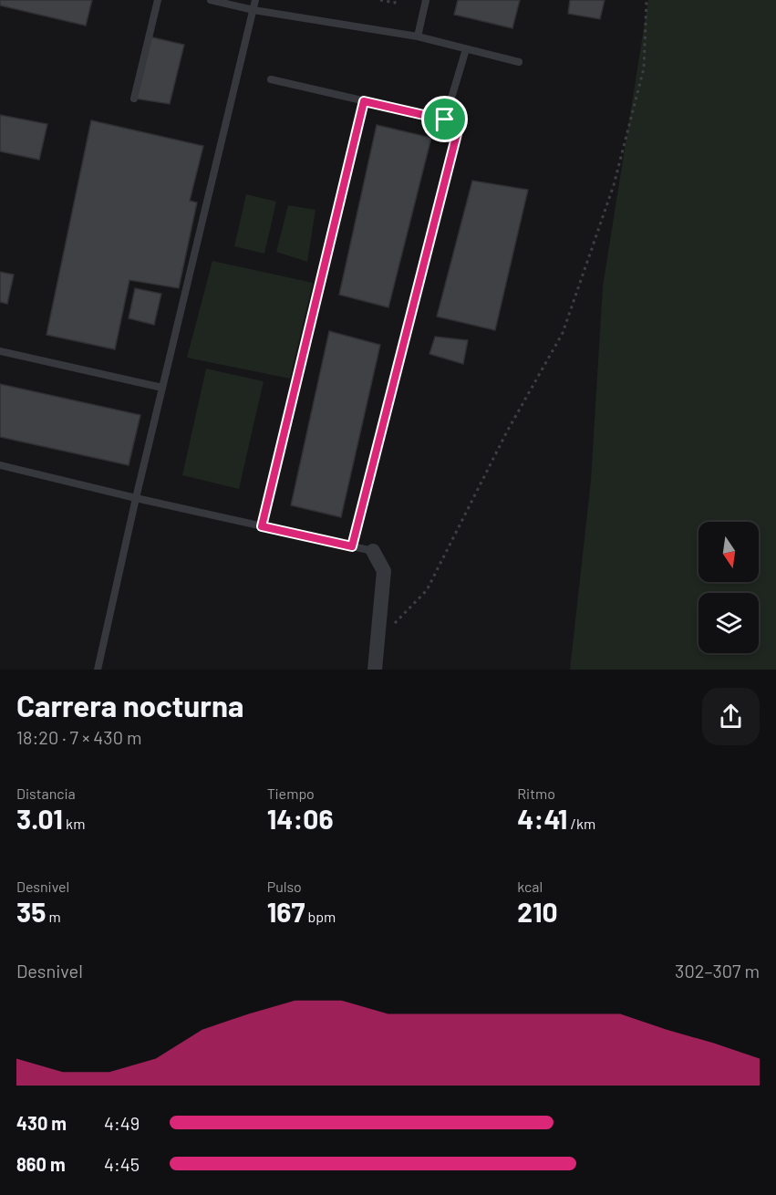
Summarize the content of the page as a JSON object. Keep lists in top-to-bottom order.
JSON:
{
  "north": "bottom",
  "page": {
    "heading": ["Carrera nocturna", "18:20 · 7 × 430 m"],
    "stats": [
      ["Distancia", "3.01 km"],
      ["Tiempo", "14:06"],
      ["Ritmo", "4:41 /km"],
      ["Desnivel", "35 m"],
      ["Pulso", "167 bpm"],
      ["kcal", "210"]
    ],
    "chart": ["Desnivel", "302–307 m"],
    "list": [
      {
        "name": "430 m",
        "note": "4:49"
      },
      {
        "name": "860 m",
        "note": "4:45"
      }
    ]
  }
}
